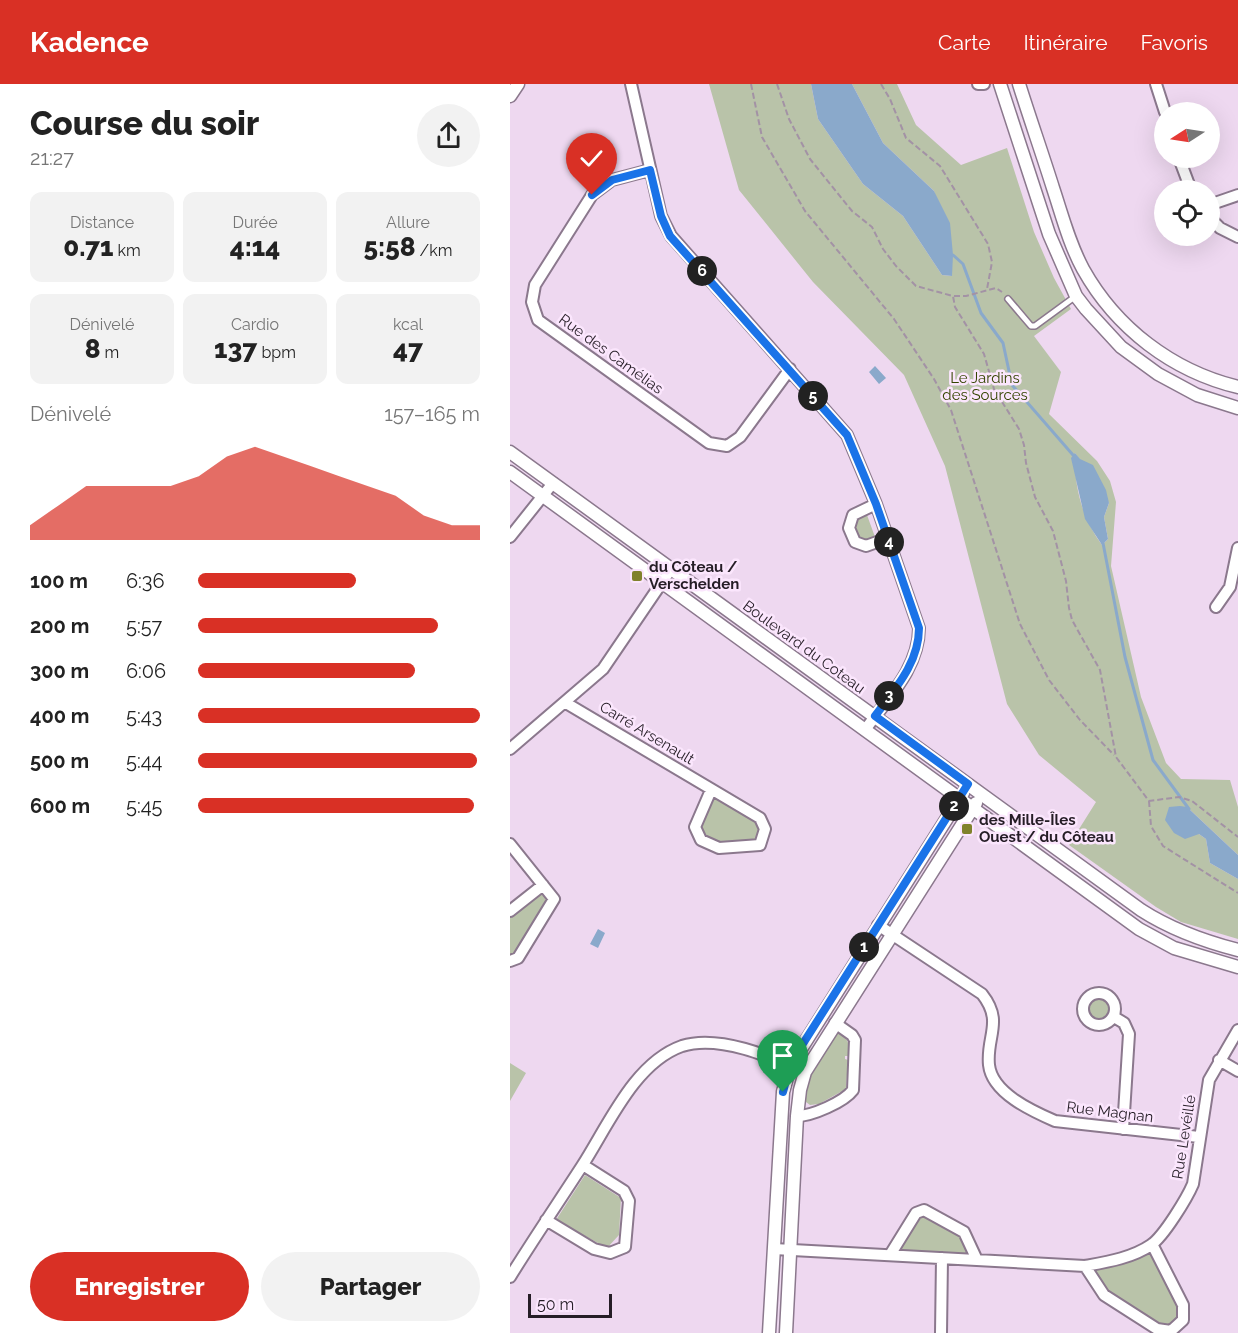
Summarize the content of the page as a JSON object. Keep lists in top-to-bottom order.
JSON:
{
  "streets": {
    "street": [
      "Rue des Camélias",
      "Boulevard du Coteau",
      "Carré Arsenault",
      "Rue Magnan",
      "Rue Levéillé"
    ]
  },
  "crossings": [
    ["Rue Magnan", "Rue Levéillé"]
  ],
  "parks": ["Le Jardins des Sources"],
  "places": {
    "transit": ["du Côteau / Verschelden", "des Mille-Îles Ouest / du Côteau"]
  },
  "scale_bar": "50 m",
  "north": "left",
  "page": {
    "header": "Kadence",
    "nav": ["Carte", "Itinéraire", "Favoris"],
    "heading": ["Course du soir", "21:27"],
    "stats": [
      ["Distance", "0.71 km"],
      ["Durée", "4:14"],
      ["Allure", "5:58 /km"],
      ["Dénivelé", "8 m"],
      ["Cardio", "137 bpm"],
      ["kcal", "47"]
    ],
    "pins": [
      "6",
      "5",
      "4",
      "3",
      "2",
      "1"
    ],
    "chart": ["Dénivelé", "157–165 m"],
    "list": [
      {
        "name": "100 m",
        "note": "6:36"
      },
      {
        "name": "200 m",
        "note": "5:57"
      },
      {
        "name": "300 m",
        "note": "6:06"
      },
      {
        "name": "400 m",
        "note": "5:43"
      },
      {
        "name": "500 m",
        "note": "5:44"
      },
      {
        "name": "600 m",
        "note": "5:45"
      }
    ],
    "buttons": ["Enregistrer", "Partager"],
    "scale": "50 m"
  }
}
